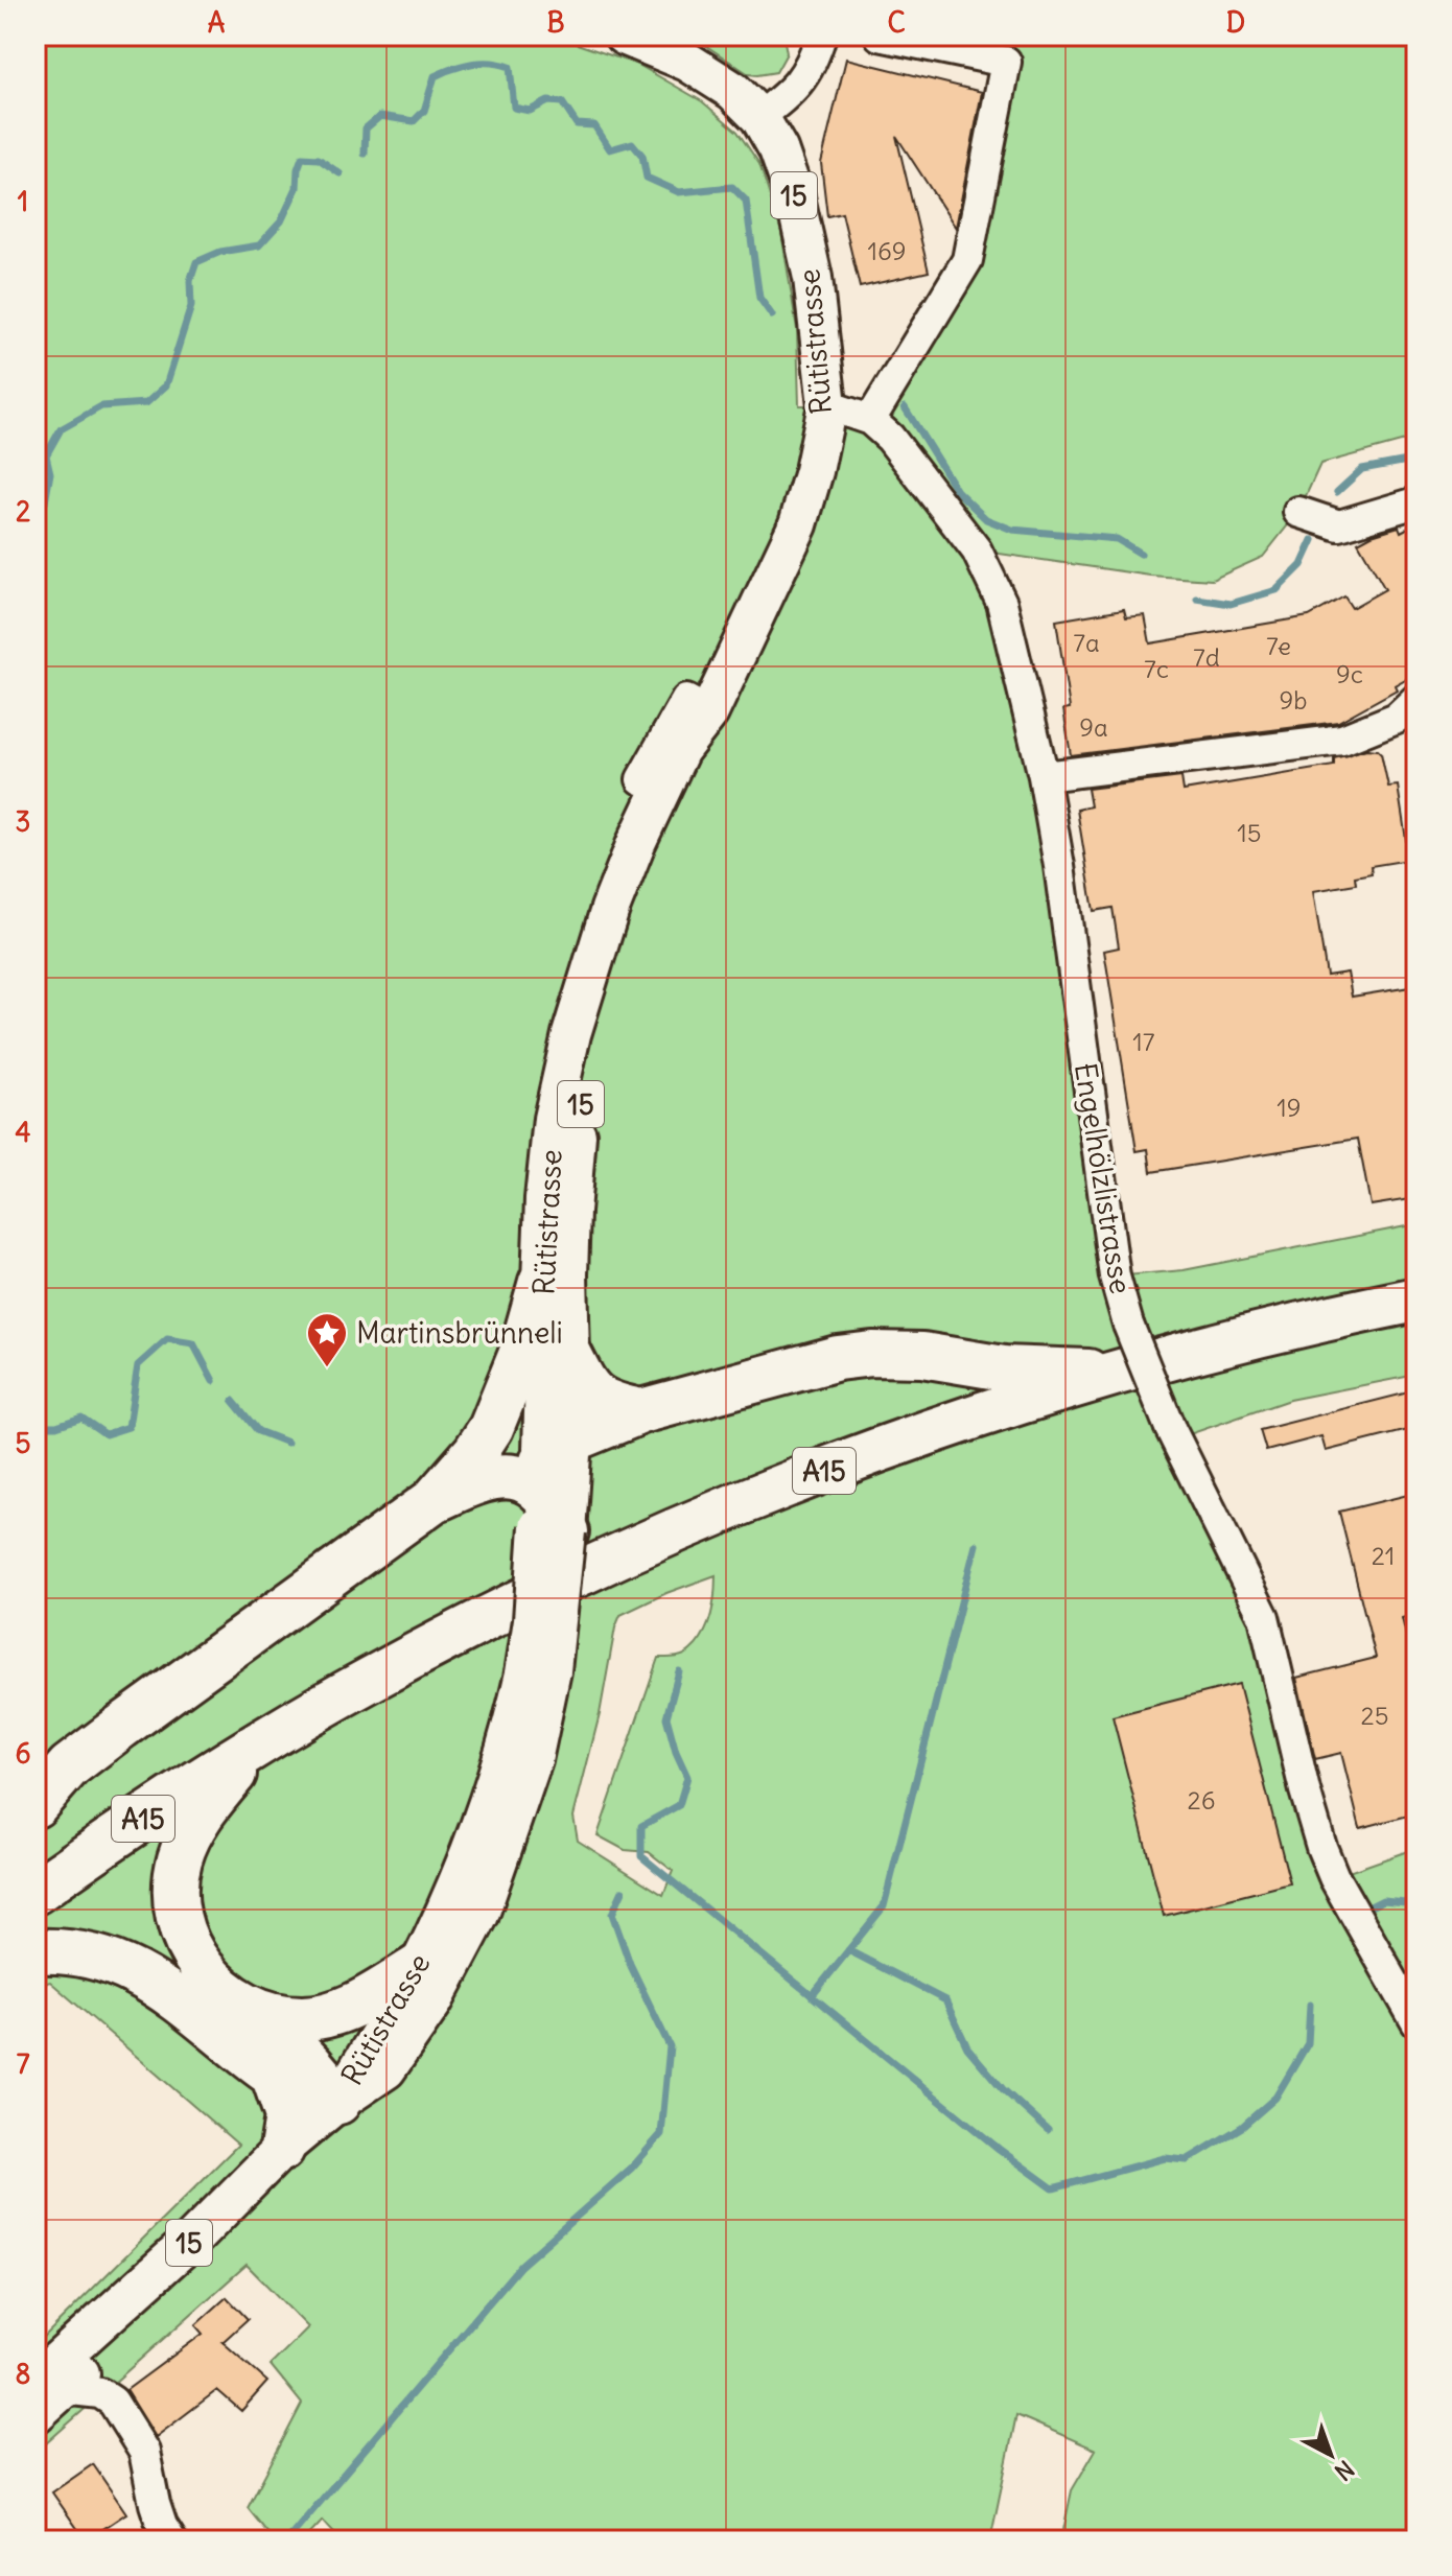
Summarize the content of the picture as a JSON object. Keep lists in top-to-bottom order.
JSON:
{
  "streets": {
    "highway": ["A15"],
    "main road": ["15", "Rütistrasse"],
    "street": ["Engelhölzlistrasse"]
  },
  "crossings": [
    ["15", "Rütistrasse"],
    ["Rütistrasse", "Engelhölzlistrasse"]
  ],
  "places": {
    "place": ["Martinsbrünneli"]
  },
  "house_numbers": [
    "169",
    "7a",
    "7e",
    "7d",
    "7c",
    "9c",
    "9b",
    "9a",
    "15",
    "17",
    "19",
    "21",
    "25",
    "26"
  ],
  "north": "bottom right",
  "grid": {
    "columns": [
      "A",
      "B",
      "C",
      "D"
    ],
    "rows": [
      "1",
      "2",
      "3",
      "4",
      "5",
      "6",
      "7",
      "8"
    ]
  }
}
